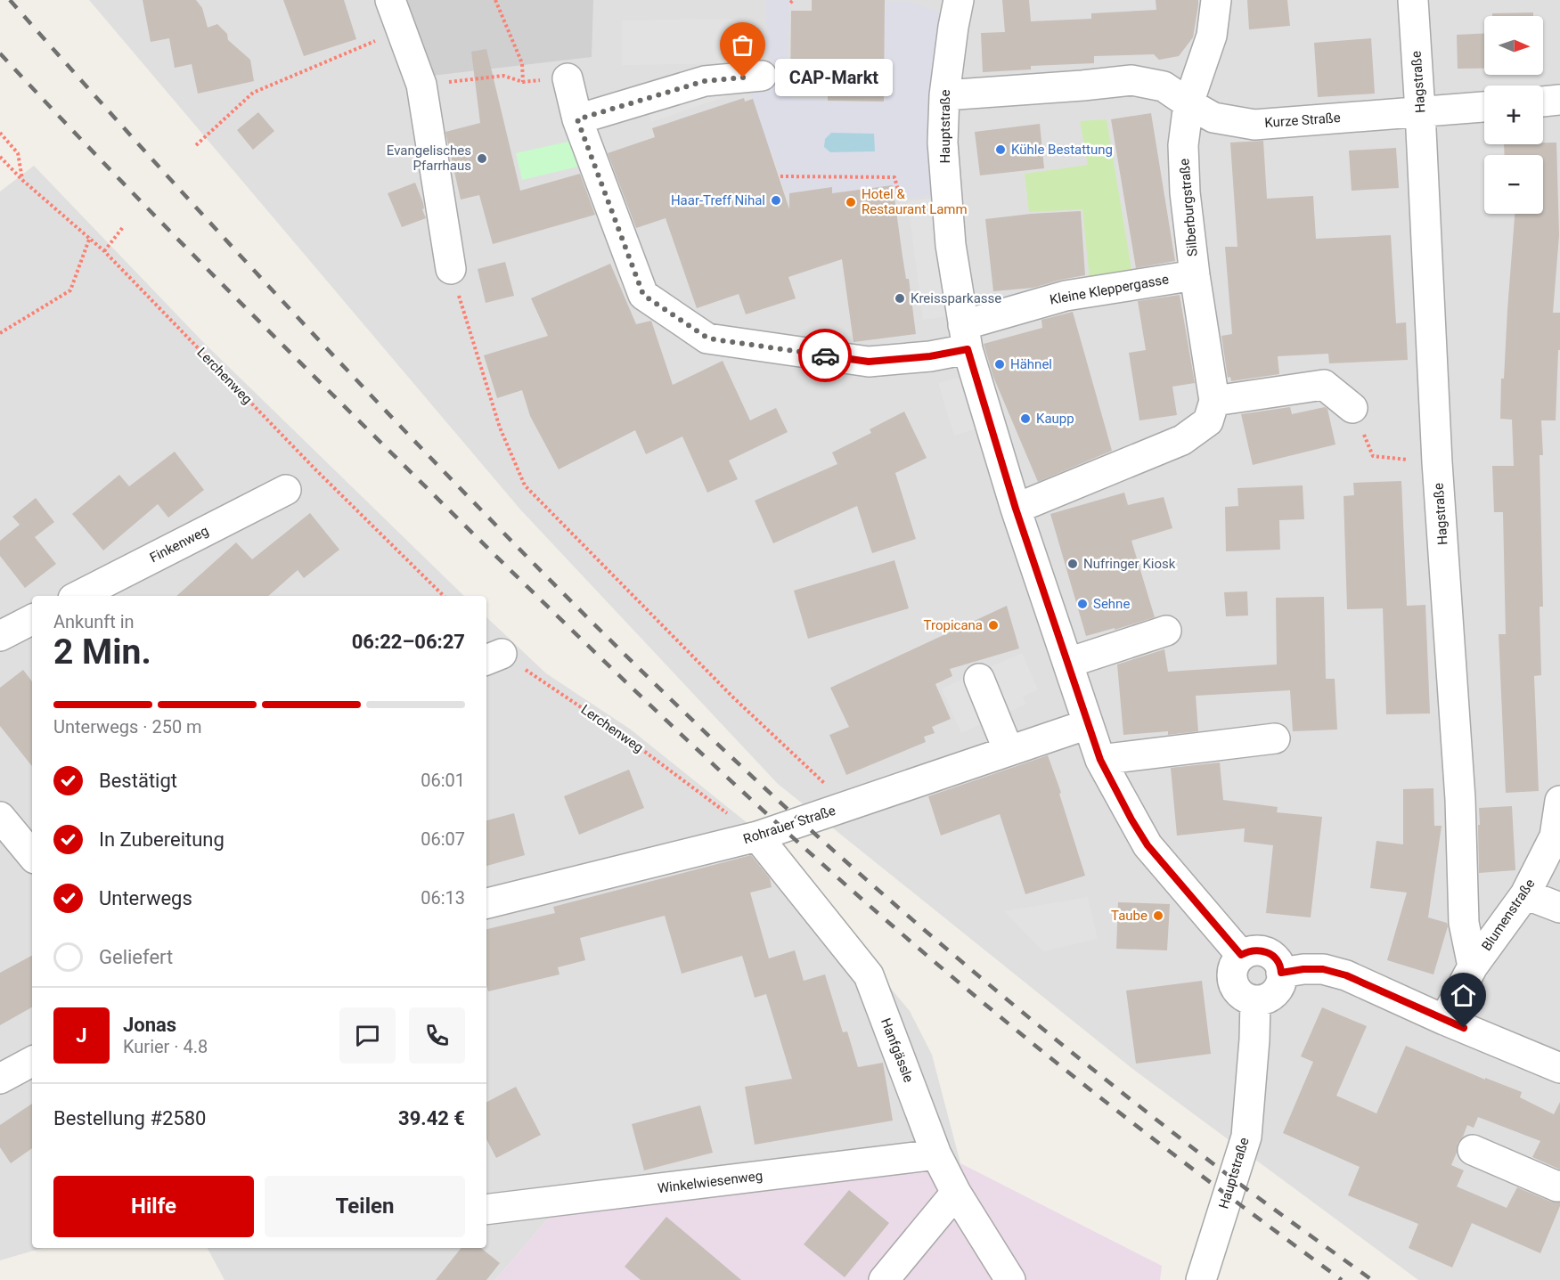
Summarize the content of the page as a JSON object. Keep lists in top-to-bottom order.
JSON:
{
  "streets": {
    "street": [
      "Hagstraße",
      "Kurze Straße",
      "Hauptstraße",
      "Silberburgstraße",
      "Kleine Kleppergasse",
      "Finkenweg",
      "Rohrauer Straße",
      "Blumenstraße",
      "Hanfgässle",
      "Winkelwiesenweg"
    ],
    "path": ["Lerchenweg"]
  },
  "crossings": [
    ["Hagstraße", "Kurze Straße"],
    ["Hagstraße", "Blumenstraße"],
    ["Kurze Straße", "Silberburgstraße"],
    ["Hauptstraße", "Kleine Kleppergasse"],
    ["Hauptstraße", "Rohrauer Straße"],
    ["Silberburgstraße", "Kleine Kleppergasse"],
    ["Lerchenweg", "Rohrauer Straße"],
    ["Lerchenweg", "Hanfgässle"],
    ["Rohrauer Straße", "Hanfgässle"],
    ["Hanfgässle", "Winkelwiesenweg"]
  ],
  "places": [
    "CAP-Markt",
    "Kühle Bestattung",
    "Evangelisches Pfarrhaus",
    "Haar-Treff Nihal",
    "Hotel & Restaurant Lamm",
    "Kreissparkasse",
    "Hähnel",
    "Kaupp",
    "Nufringer Kiosk",
    "Sehne",
    "Tropicana",
    "Taube"
  ],
  "north": "right",
  "page": {
    "map_buttons": ["+", "−"],
    "bubble": "CAP-Markt",
    "heading": ["2 Min.", "Ankunft in", "06:22–06:27"],
    "panel": [
      "Jonas",
      "Kurier · 4.8",
      "Bestellung #2580",
      "39.42 €"
    ],
    "bar": "Unterwegs · 250 m",
    "list": [
      ["Bestätigt", "06:01"],
      ["In Zubereitung", "06:07"],
      ["Unterwegs", "06:13"],
      "Geliefert"
    ],
    "round": "J",
    "buttons": ["Hilfe", "Teilen"]
  }
}
